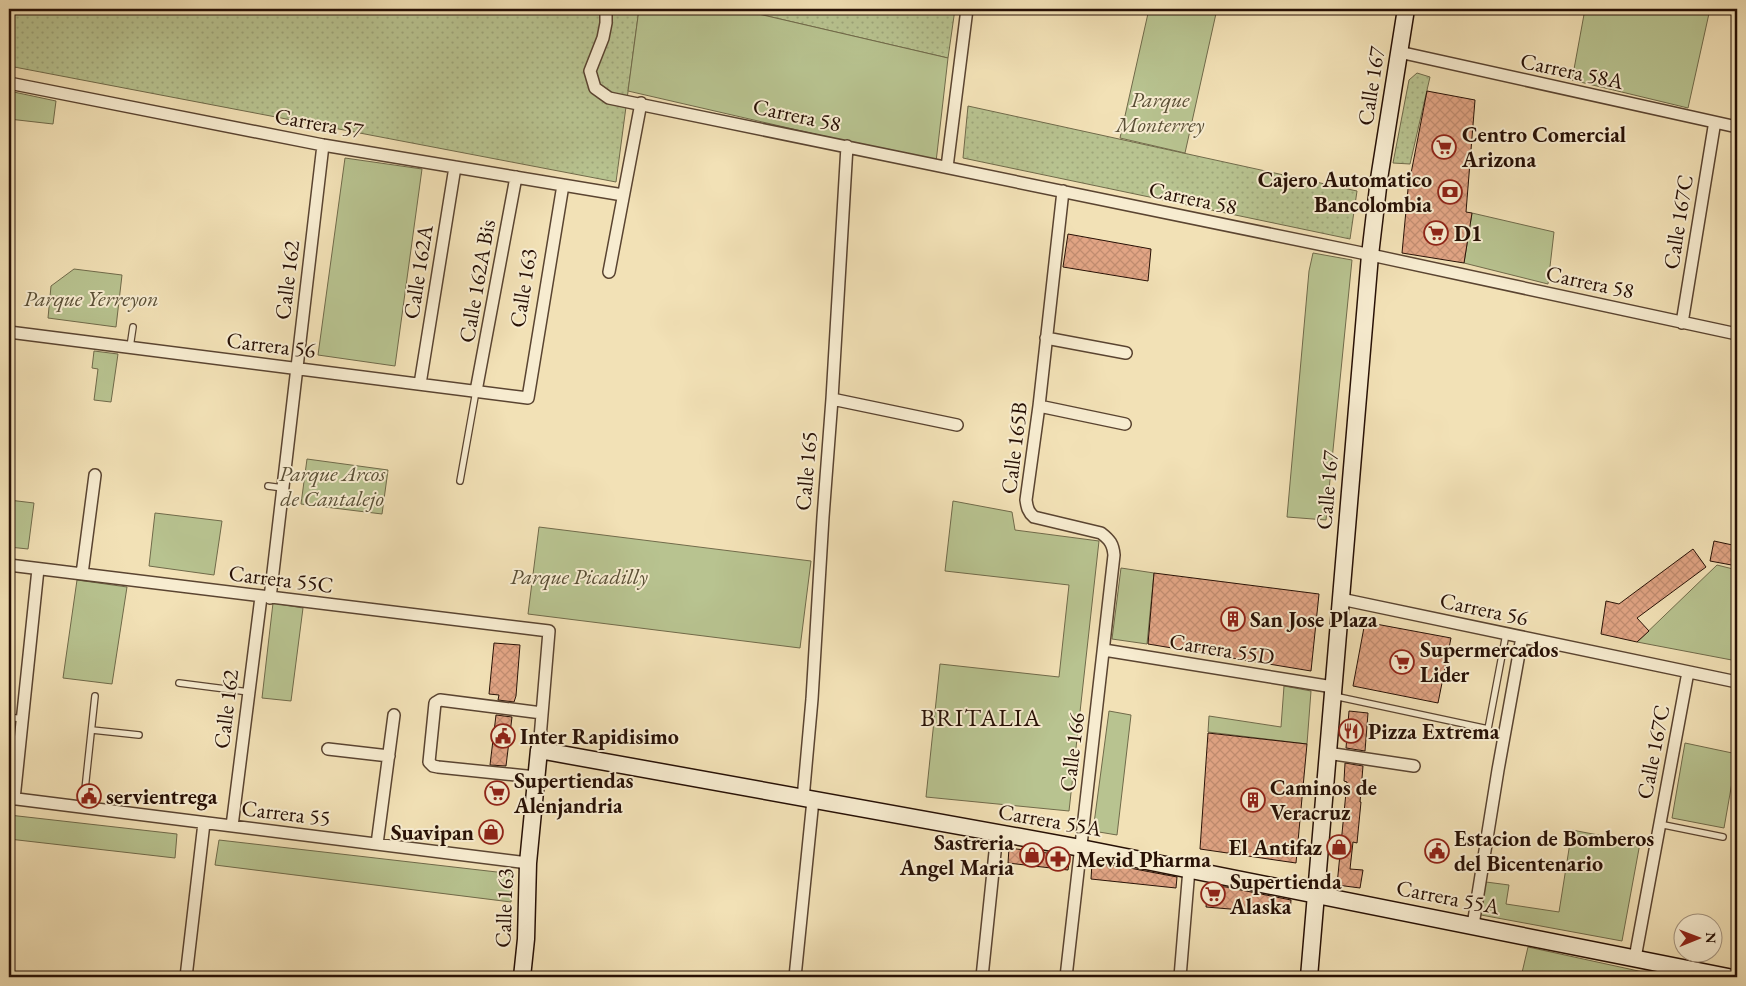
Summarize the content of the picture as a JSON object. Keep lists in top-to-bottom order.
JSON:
{
  "streets": {
    "street": [
      "Carrera 58A",
      "Calle 167",
      "Carrera 58",
      "Carrera 57",
      "Calle 167C",
      "Calle 162A",
      "Calle 162",
      "Calle 162A Bis",
      "Calle 163",
      "Carrera 56",
      "Calle 165B",
      "Calle 165",
      "Carrera 55C",
      "Carrera 55D",
      "Calle 166",
      "Carrera 55",
      "Carrera 55A"
    ]
  },
  "crossings": [
    ["Carrera 58A", "Calle 167"],
    ["Calle 167", "Carrera 58"],
    ["Calle 167", "Carrera 56"],
    ["Calle 167", "Carrera 55D"],
    ["Calle 167", "Carrera 55A"],
    ["Carrera 58", "Calle 167C"],
    ["Carrera 58", "Calle 165B"],
    ["Carrera 58", "Calle 165"],
    ["Carrera 57", "Calle 162A"],
    ["Carrera 57", "Calle 162"],
    ["Carrera 57", "Calle 162A Bis"],
    ["Carrera 57", "Calle 163"],
    ["Calle 167C", "Carrera 56"],
    ["Calle 167C", "Carrera 55A"],
    ["Calle 162A", "Carrera 56"],
    ["Calle 162", "Carrera 56"],
    ["Calle 162", "Carrera 55C"],
    ["Calle 162", "Carrera 55"],
    ["Calle 162A Bis", "Carrera 56"],
    ["Calle 163", "Carrera 56"],
    ["Calle 163", "Carrera 55C"],
    ["Calle 163", "Carrera 55"],
    ["Calle 163", "Carrera 55A"],
    ["Calle 165B", "Carrera 55D"],
    ["Calle 165B", "Calle 166"],
    ["Calle 165", "Carrera 55A"],
    ["Carrera 55D", "Calle 166"],
    ["Calle 166", "Carrera 55A"]
  ],
  "districts": ["BRITALIA"],
  "parks": [
    "Parque Monterrey",
    "Parque Yerreyon",
    "Parque Arcos de Cantalejo",
    "Parque Picadilly"
  ],
  "places": {
    "supermarket": [
      "Centro Comercial Arizona",
      "D1",
      "Supermercados Lider",
      "Supertiendas Alenjandria",
      "Supertienda Alaska"
    ],
    "bank": ["Cajero Automatico Bancolombia"],
    "building": ["San Jose Plaza", "Caminos de Veracruz"],
    "restaurant": ["Pizza Extrema"],
    "public building": ["Inter Rapidisimo", "servientrega", "Estacion de Bomberos del Bicentenario"],
    "shop": ["Suavipan", "El Antifaz", "Sastreria Angel Maria"],
    "pharmacy": ["Mevid Pharma"]
  },
  "north": "right"
}
